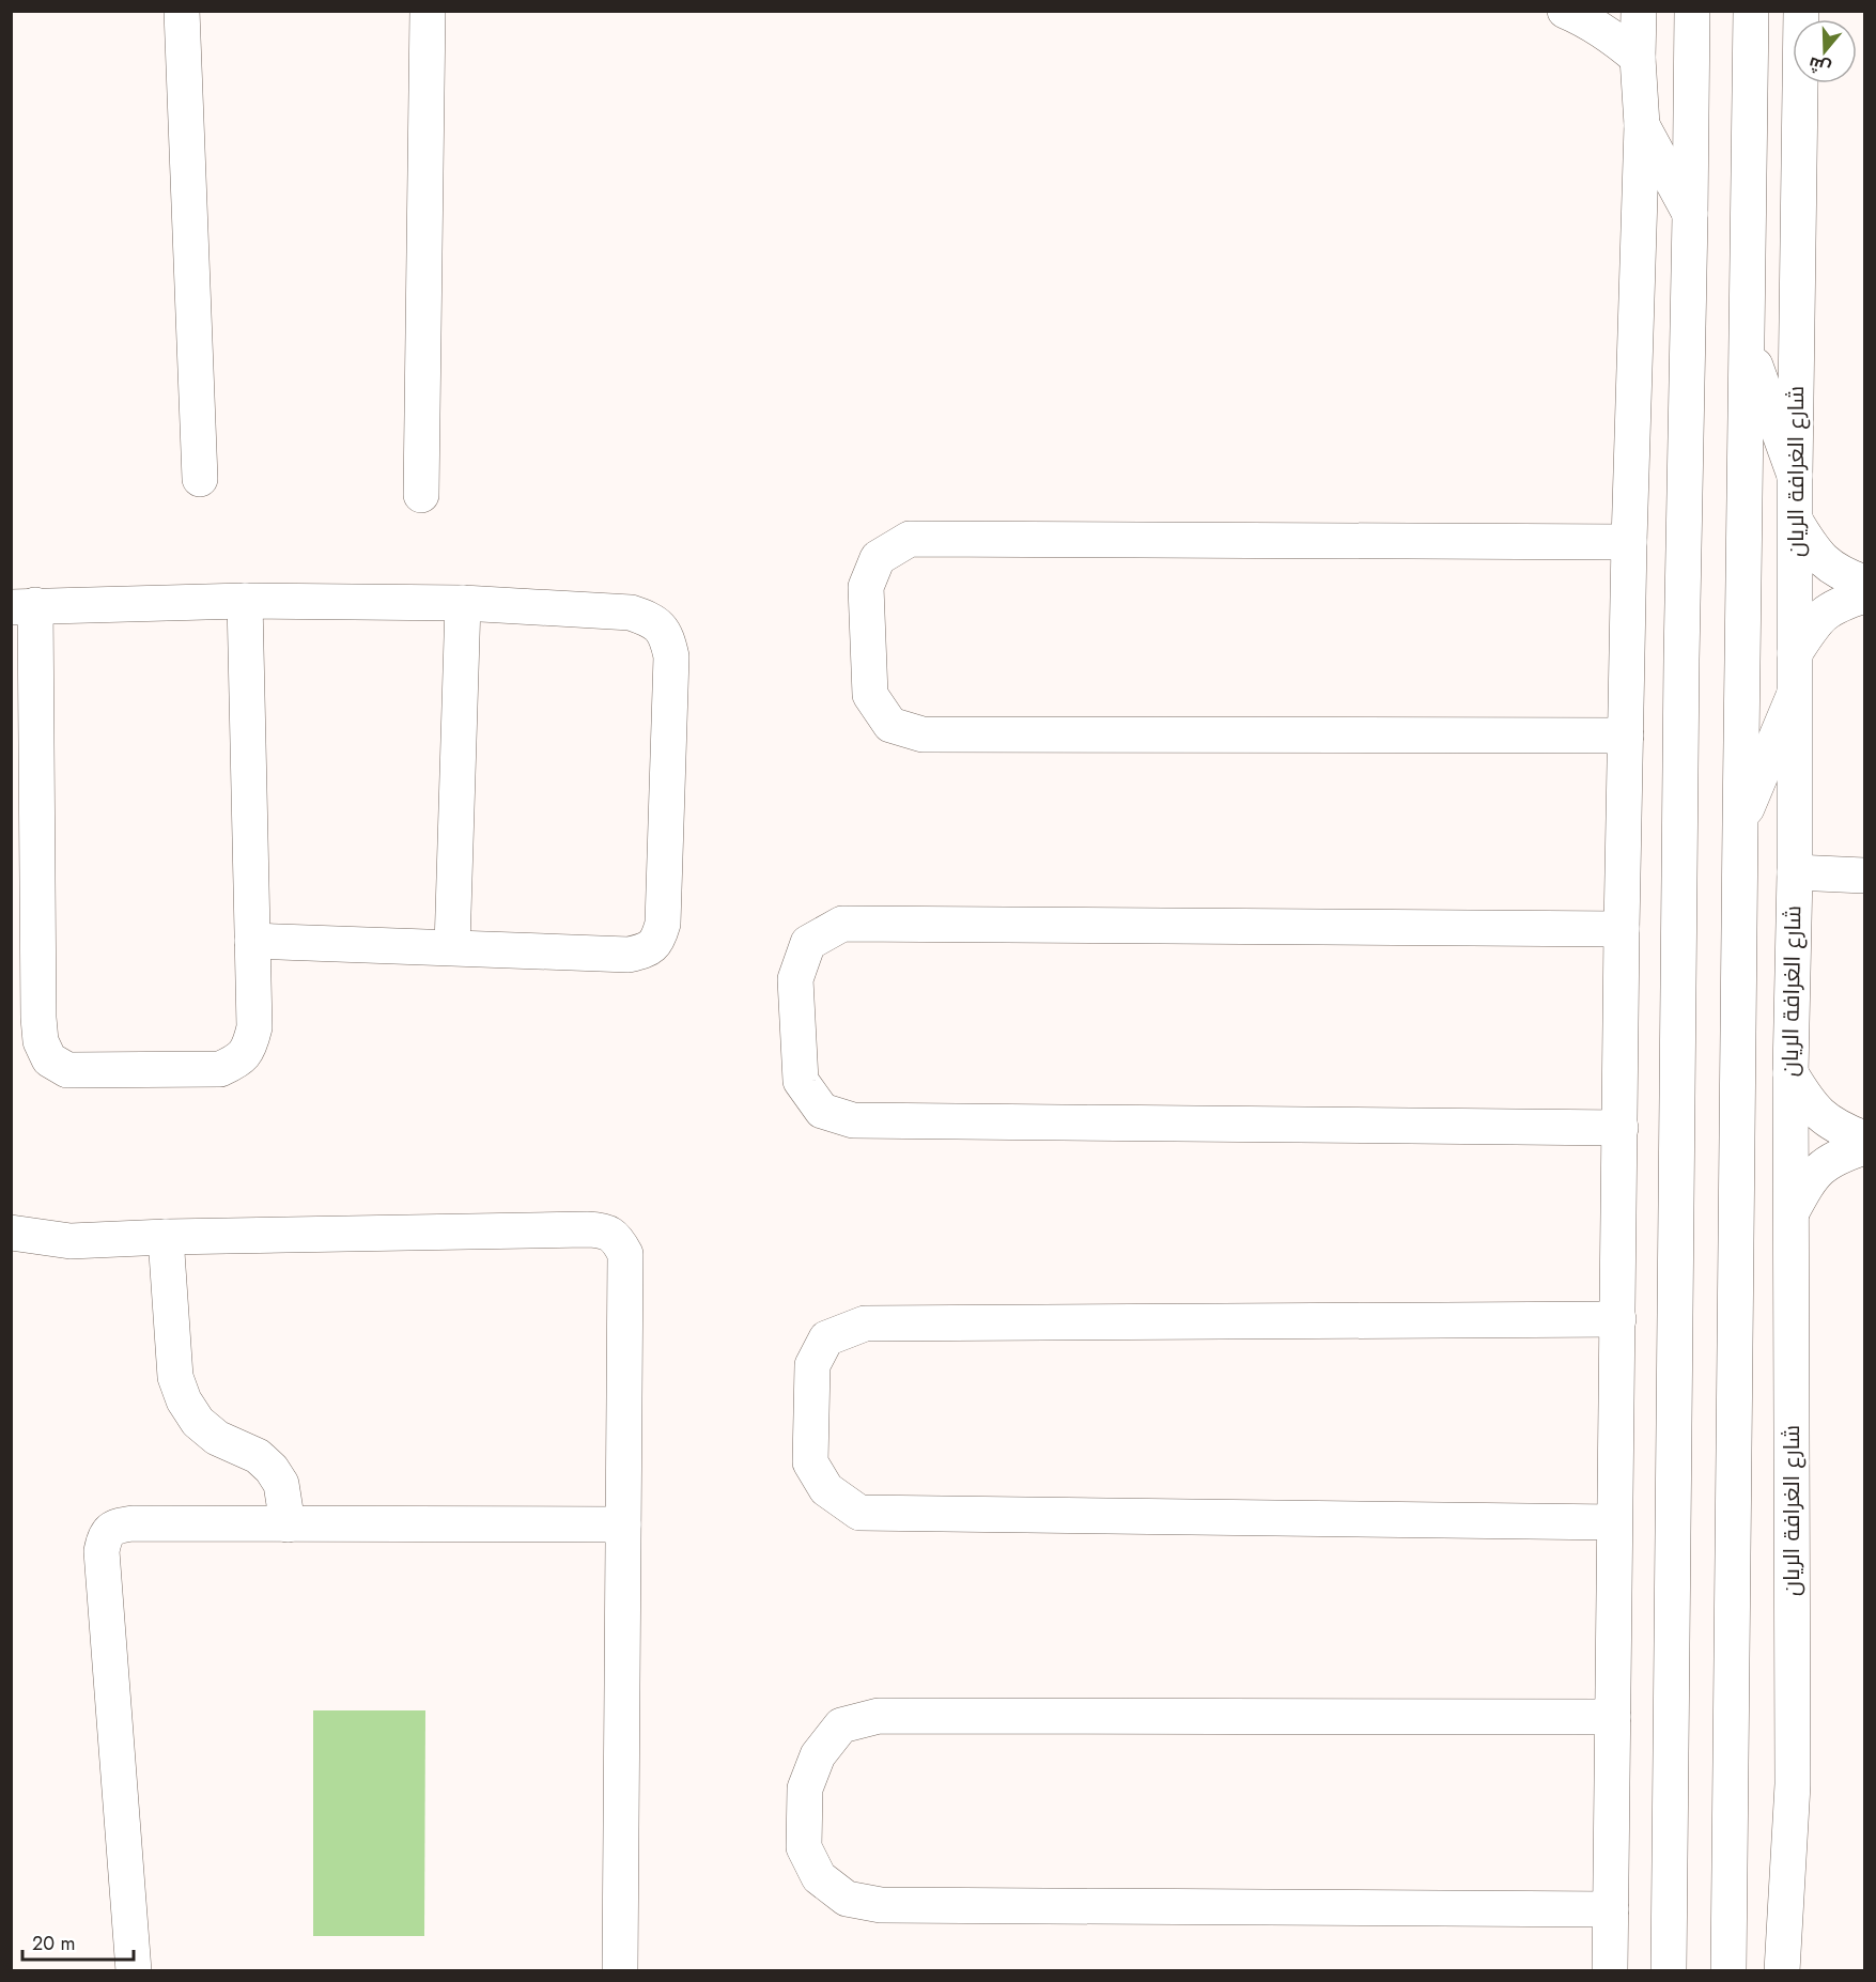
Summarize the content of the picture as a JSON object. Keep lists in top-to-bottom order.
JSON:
{
  "streets": {
    "street": ["شارع الغرافة الريان"]
  },
  "scale_bar": "20 m",
  "north": "bottom"
}
